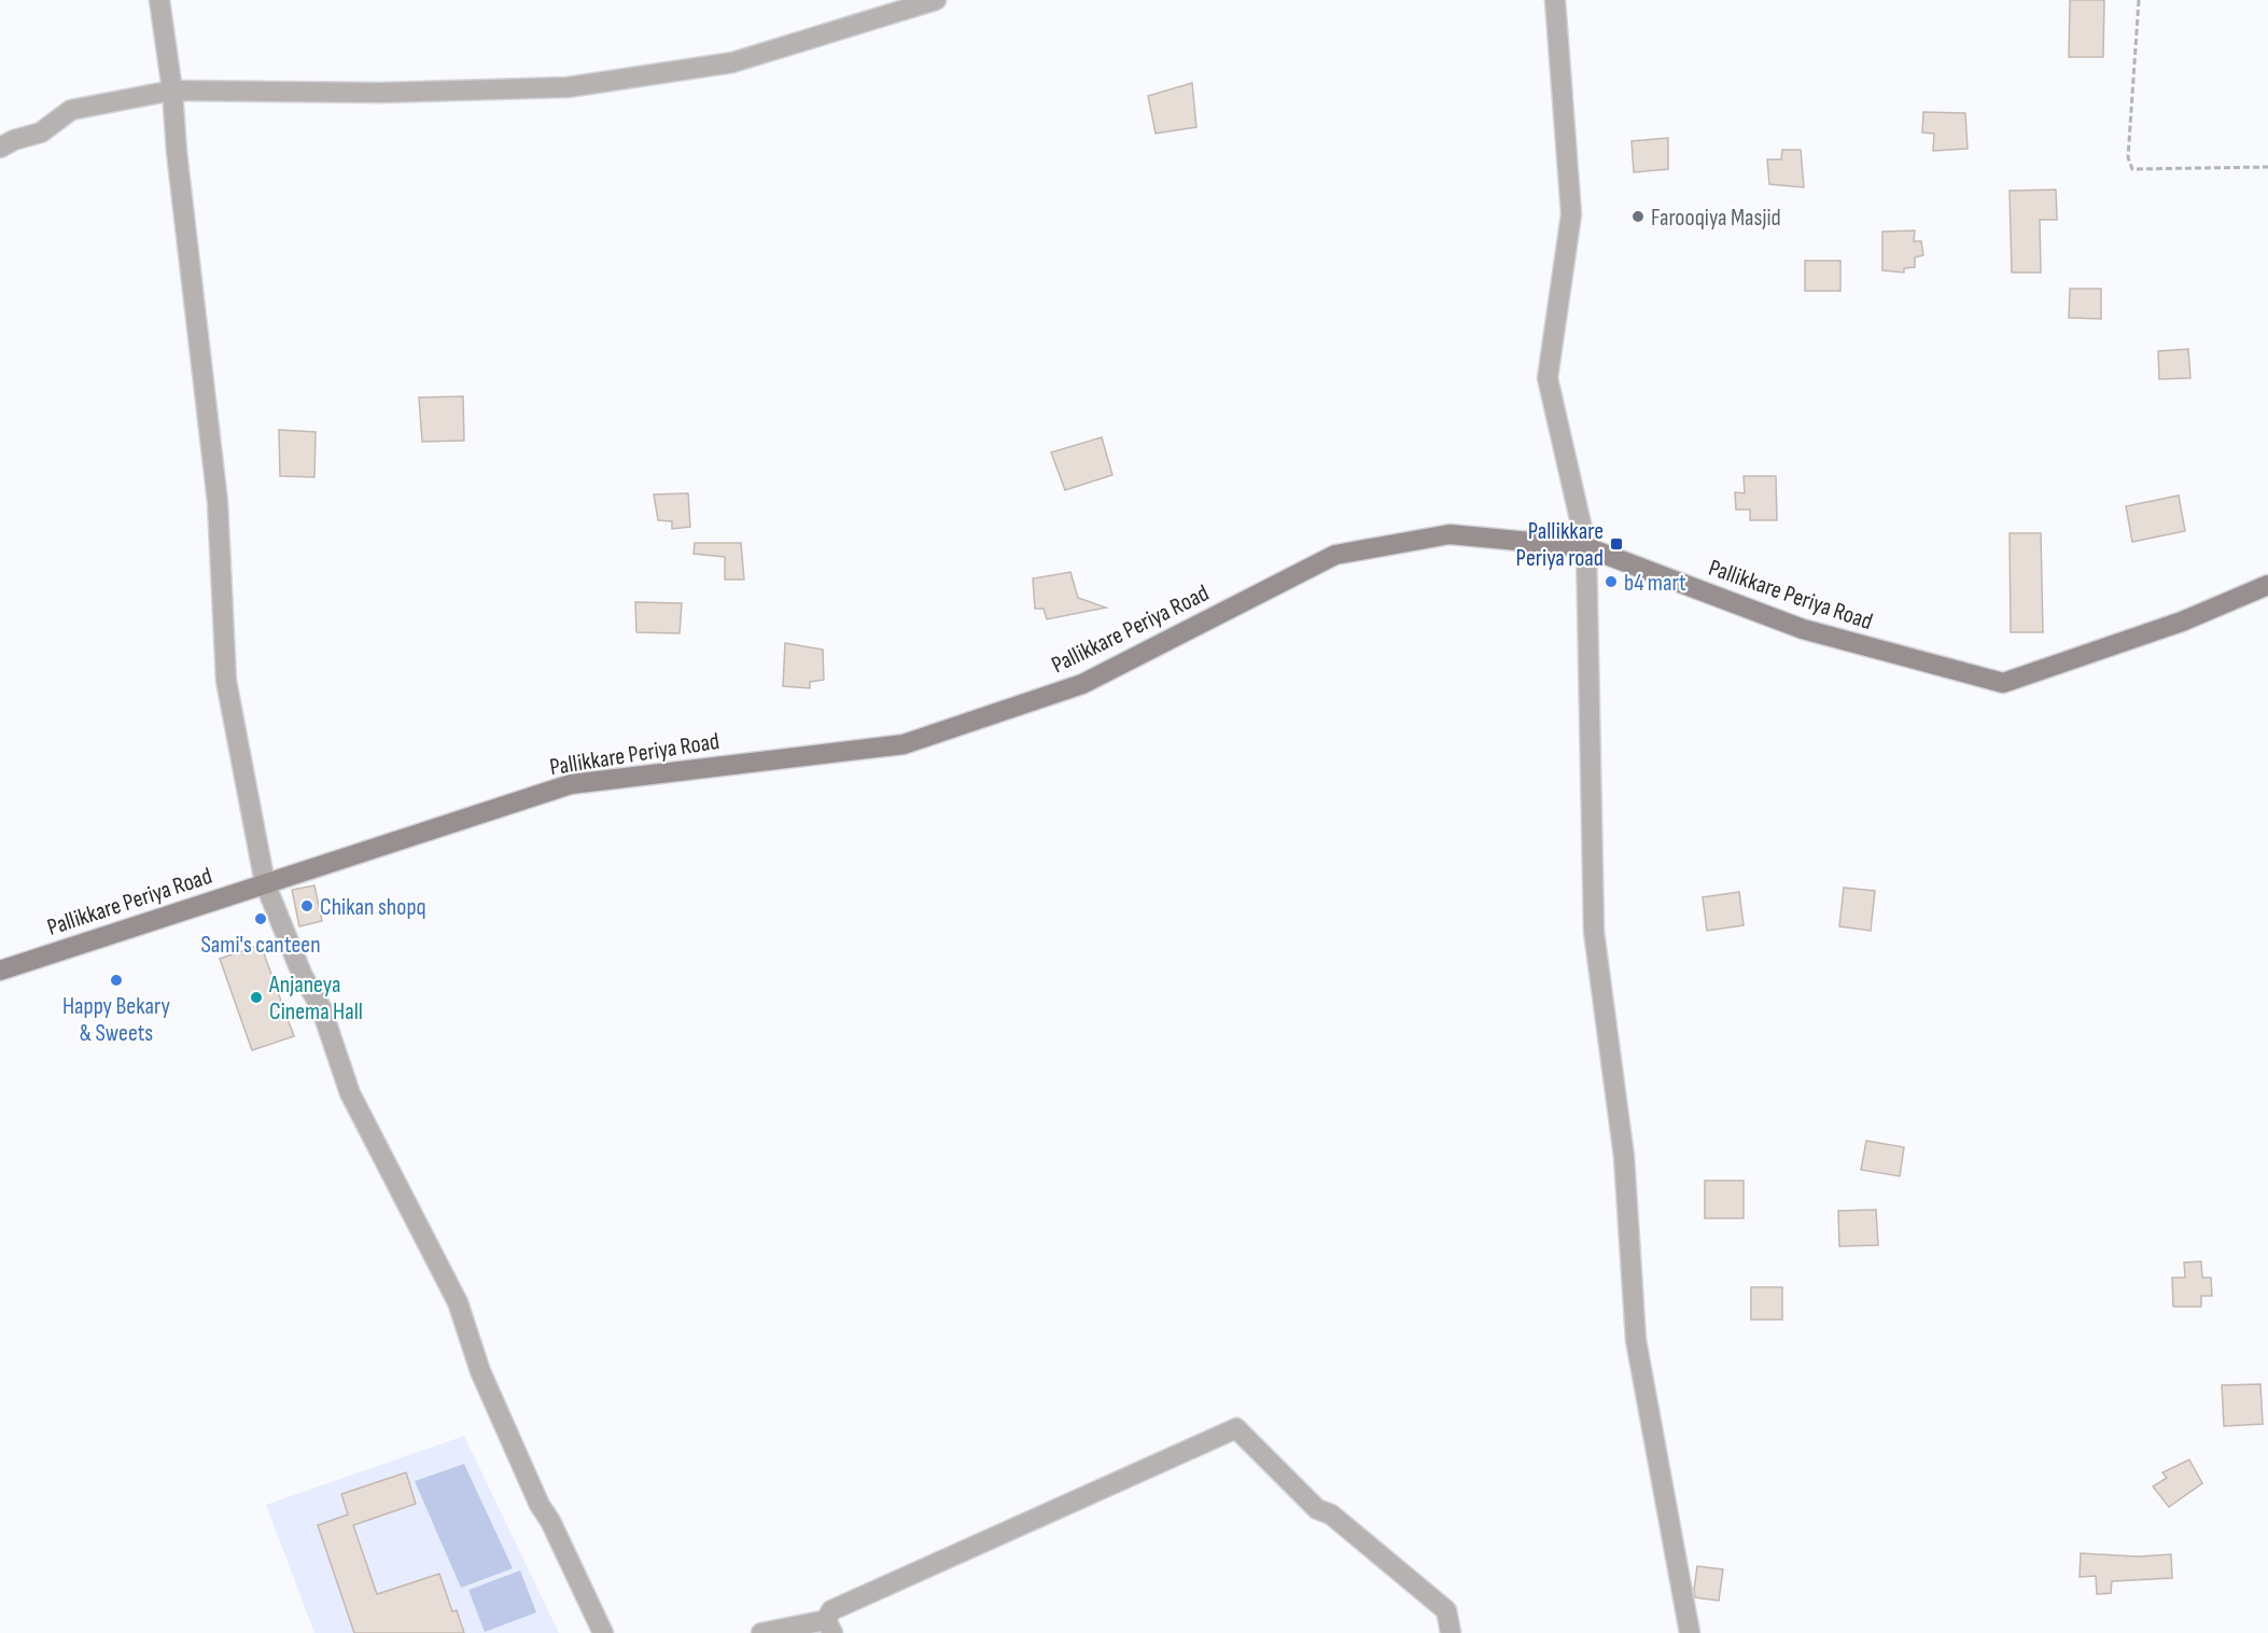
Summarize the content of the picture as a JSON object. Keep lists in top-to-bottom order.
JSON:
{
  "streets": {
    "main road": ["Pallikkare Periya Road"]
  },
  "places": {
    "other": [
      "Farooqiya Masjid",
      "b4 mart",
      "Chikan shopq",
      "Sami's canteen",
      "Happy Bekary & Sweets",
      "Anjaneya Cinema Hall"
    ],
    "transit": ["Pallikkare Periya road"]
  }
}
